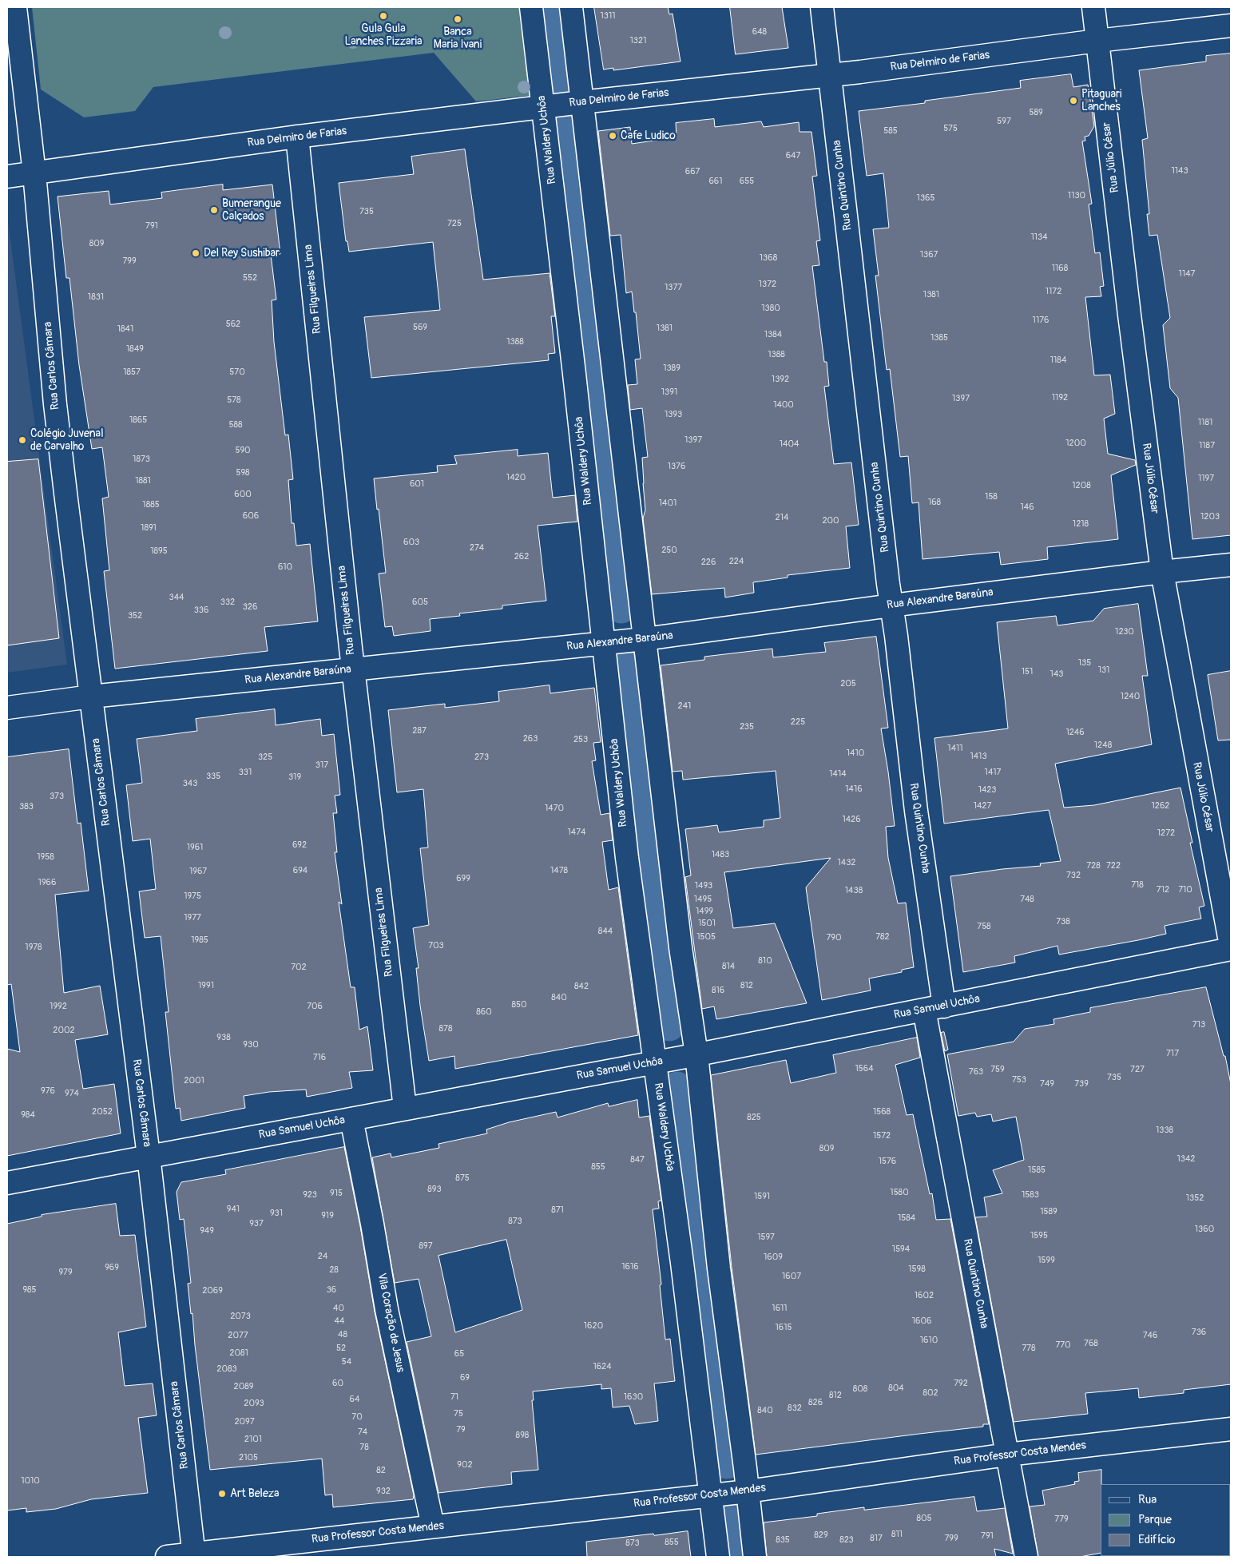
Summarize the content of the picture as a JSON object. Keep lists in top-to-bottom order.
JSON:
{
  "streets": {
    "street": [
      "Rua Delmiro de Farias",
      "Rua Waldery Uchôa",
      "Rua Júlio César",
      "Rua Quintino Cunha",
      "Rua Filgueiras Lima",
      "Rua Carlos Câmara",
      "Rua Alexandre Baraúna",
      "Rua Samuel Uchôa",
      "Vila Coração de Jesus",
      "Rua Professor Costa Mendes"
    ]
  },
  "crossings": [
    ["Rua Delmiro de Farias", "Rua Waldery Uchôa"],
    ["Rua Delmiro de Farias", "Rua Júlio César"],
    ["Rua Delmiro de Farias", "Rua Quintino Cunha"],
    ["Rua Delmiro de Farias", "Rua Filgueiras Lima"],
    ["Rua Delmiro de Farias", "Rua Carlos Câmara"],
    ["Rua Waldery Uchôa", "Rua Alexandre Baraúna"],
    ["Rua Waldery Uchôa", "Rua Samuel Uchôa"],
    ["Rua Waldery Uchôa", "Rua Professor Costa Mendes"],
    ["Rua Júlio César", "Rua Alexandre Baraúna"],
    ["Rua Quintino Cunha", "Rua Alexandre Baraúna"],
    ["Rua Quintino Cunha", "Rua Samuel Uchôa"],
    ["Rua Quintino Cunha", "Rua Professor Costa Mendes"],
    ["Rua Filgueiras Lima", "Rua Alexandre Baraúna"],
    ["Rua Filgueiras Lima", "Rua Samuel Uchôa"],
    ["Rua Carlos Câmara", "Rua Alexandre Baraúna"],
    ["Rua Carlos Câmara", "Rua Samuel Uchôa"],
    ["Rua Carlos Câmara", "Rua Professor Costa Mendes"],
    ["Rua Samuel Uchôa", "Vila Coração de Jesus"],
    ["Vila Coração de Jesus", "Rua Professor Costa Mendes"]
  ],
  "places": [
    "Gula Gula Lanches Pizzaria",
    "Banca Maria Ivani",
    "Pitaguari Lanches",
    "Cafe Ludico",
    "Bumerangue Calçados",
    "Del Rey Sushibar",
    "Colégio Juvenal de Carvalho",
    "Art Beleza"
  ],
  "house_numbers": [
    "1311",
    "648",
    "1321",
    "589",
    "597",
    "575",
    "585",
    "647",
    "1143",
    "667",
    "661",
    "655",
    "1130",
    "1365",
    "735",
    "725",
    "791",
    "1134",
    "809",
    "1367",
    "1368",
    "799",
    "1168",
    "1147",
    "552",
    "1372",
    "1377",
    "1172",
    "1381",
    "1831",
    "1380",
    "1176",
    "562",
    "569",
    "1381",
    "1841",
    "1384",
    "1385",
    "1388",
    "1849",
    "1388",
    "1184",
    "1389",
    "1857",
    "570",
    "1392",
    "1391",
    "1192",
    "1397",
    "578",
    "1400",
    "1393",
    "1865",
    "1181",
    "588",
    "1397",
    "1200",
    "1404",
    "1187",
    "590",
    "1873",
    "1376",
    "598",
    "1420",
    "1197",
    "1881",
    "601",
    "1208",
    "600",
    "158",
    "168",
    "1401",
    "1885",
    "146",
    "606",
    "1203",
    "214",
    "200",
    "1218",
    "1891",
    "603",
    "274",
    "250",
    "1895",
    "262",
    "224",
    "226",
    "610",
    "344",
    "332",
    "605",
    "326",
    "336",
    "352",
    "1230",
    "135",
    "131",
    "151",
    "143",
    "205",
    "1240",
    "241",
    "225",
    "235",
    "287",
    "1246",
    "263",
    "253",
    "1248",
    "1411",
    "1410",
    "1413",
    "325",
    "273",
    "317",
    "331",
    "1417",
    "1414",
    "335",
    "319",
    "343",
    "1416",
    "1423",
    "373",
    "1427",
    "1262",
    "383",
    "1470",
    "1426",
    "1474",
    "1272",
    "692",
    "1961",
    "1483",
    "1958",
    "1432",
    "728",
    "722",
    "694",
    "1478",
    "1967",
    "732",
    "699",
    "1966",
    "718",
    "1493",
    "712",
    "710",
    "1438",
    "1975",
    "1495",
    "748",
    "1499",
    "1977",
    "738",
    "1501",
    "758",
    "844",
    "1505",
    "782",
    "790",
    "1985",
    "703",
    "1978",
    "810",
    "814",
    "702",
    "1991",
    "812",
    "842",
    "816",
    "840",
    "850",
    "1992",
    "706",
    "860",
    "713",
    "878",
    "2002",
    "938",
    "930",
    "717",
    "716",
    "1564",
    "759",
    "727",
    "763",
    "735",
    "753",
    "2001",
    "749",
    "739",
    "976",
    "974",
    "2052",
    "1568",
    "984",
    "825",
    "1338",
    "1572",
    "809",
    "1342",
    "847",
    "1576",
    "855",
    "1585",
    "875",
    "893",
    "1580",
    "915",
    "923",
    "1583",
    "1591",
    "1352",
    "941",
    "871",
    "1589",
    "931",
    "919",
    "1584",
    "873",
    "937",
    "1360",
    "949",
    "1595",
    "1597",
    "897",
    "1594",
    "24",
    "1609",
    "1599",
    "1616",
    "969",
    "1598",
    "28",
    "979",
    "1607",
    "985",
    "36",
    "2069",
    "1602",
    "40",
    "1611",
    "2073",
    "44",
    "1606",
    "1620",
    "1615",
    "736",
    "48",
    "2077",
    "746",
    "1610",
    "768",
    "770",
    "52",
    "778",
    "2081",
    "65",
    "54",
    "1624",
    "2083",
    "69",
    "60",
    "792",
    "2089",
    "804",
    "808",
    "802",
    "812",
    "71",
    "1630",
    "64",
    "826",
    "2093",
    "832",
    "840",
    "75",
    "70",
    "2097",
    "79",
    "74",
    "898",
    "2101",
    "78",
    "2105",
    "902",
    "82",
    "1010",
    "932",
    "805",
    "779",
    "811",
    "829",
    "791",
    "817",
    "799",
    "835",
    "823",
    "855",
    "873"
  ],
  "legend": ["Rua", "Parque", "Edifício"]
}
